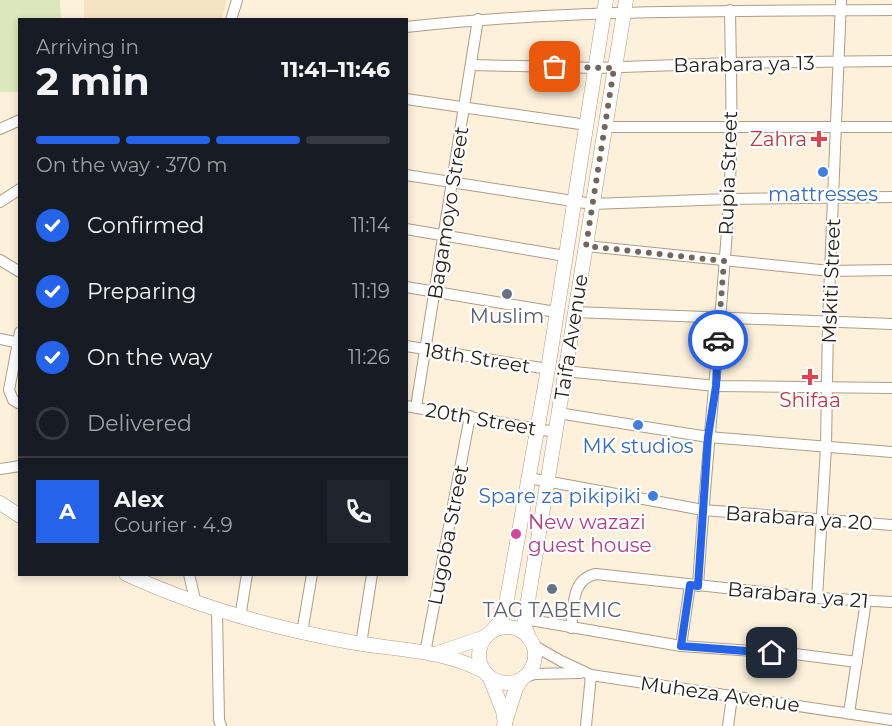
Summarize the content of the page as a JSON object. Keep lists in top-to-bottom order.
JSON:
{
  "streets": {
    "main road": ["Taifa Avenue"],
    "street": [
      "Barabara ya 13",
      "Rupia Street",
      "Bagamoyo Street",
      "Mskiti Street",
      "18th Street",
      "20th Street",
      "Barabara ya 20",
      "Lugoba Street",
      "Barabara ya 21",
      "Muheza Avenue"
    ]
  },
  "crossings": [
    ["Barabara ya 13", "Rupia Street"],
    ["Barabara ya 13", "Bagamoyo Street"],
    ["Barabara ya 13", "Mskiti Street"],
    ["Barabara ya 13", "Taifa Avenue"],
    ["Rupia Street", "Barabara ya 20"],
    ["Rupia Street", "Barabara ya 21"],
    ["Bagamoyo Street", "18th Street"],
    ["Bagamoyo Street", "20th Street"],
    ["Mskiti Street", "Barabara ya 20"],
    ["Mskiti Street", "Barabara ya 21"],
    ["Taifa Avenue", "18th Street"],
    ["Taifa Avenue", "20th Street"],
    ["Taifa Avenue", "Barabara ya 20"],
    ["20th Street", "Lugoba Street"]
  ],
  "places": {
    "health": ["Zahra", "Shifaa"],
    "other": [
      "mattresses",
      "Muslim",
      "MK studios",
      "Spare za pikipiki",
      "New wazazi guest house",
      "TAG TABEMIC"
    ]
  },
  "page": {
    "heading": ["2 min", "Arriving in", "11:41–11:46"],
    "panel": ["Alex", "Courier · 4.9"],
    "bar": "On the way · 370 m",
    "list": [
      ["Confirmed", "11:14"],
      ["Preparing", "11:19"],
      ["On the way", "11:26"],
      "Delivered"
    ],
    "round": "A"
  }
}
